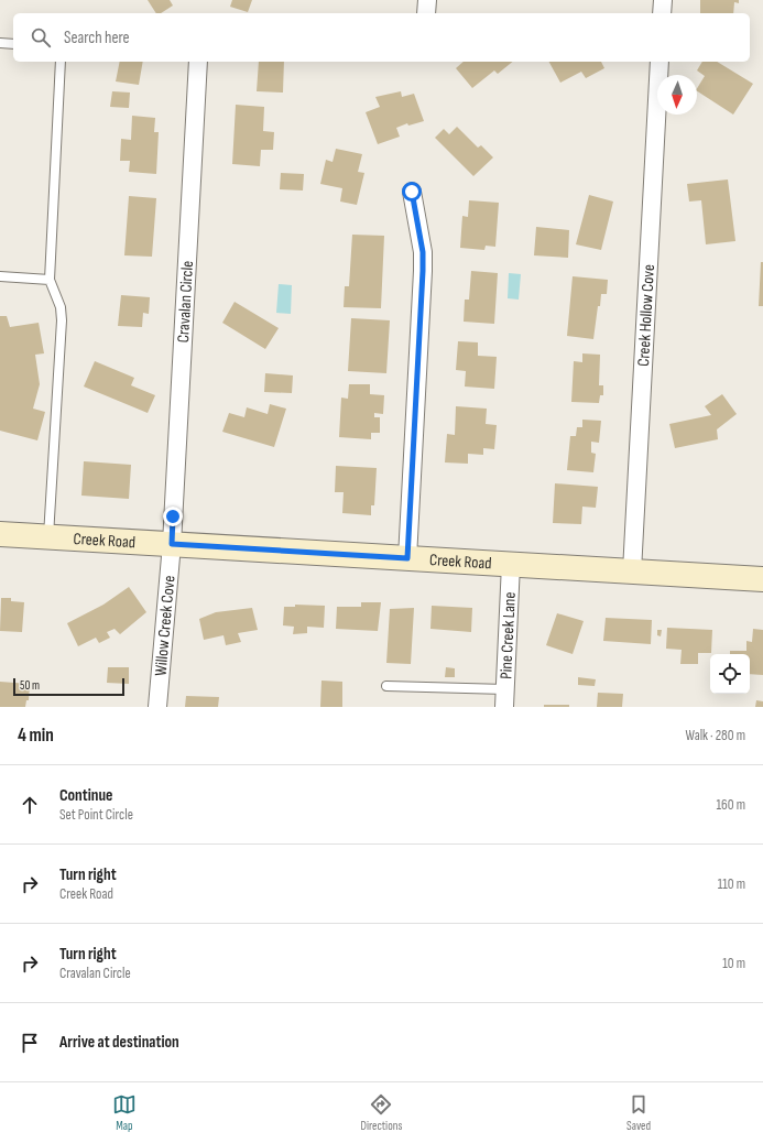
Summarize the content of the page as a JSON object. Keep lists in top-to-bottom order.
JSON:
{
  "streets": {
    "street": [
      "Cravalan Circle",
      "Creek Hollow Cove",
      "Creek Road",
      "Willow Creek Cove",
      "Pine Creek Lane"
    ]
  },
  "crossings": [
    ["Cravalan Circle", "Creek Road"],
    ["Cravalan Circle", "Willow Creek Cove"],
    ["Creek Hollow Cove", "Creek Road"],
    ["Creek Road", "Willow Creek Cove"],
    ["Creek Road", "Pine Creek Lane"]
  ],
  "scale_bar": "50 m",
  "north": "bottom",
  "page": {
    "search": "Search here",
    "scale": "50 m",
    "heading": ["4 min", "Walk · 280 m"],
    "list": [
      ["Continue", "Set Point Circle", "160 m"],
      ["Turn right", "Creek Road", "110 m"],
      ["Turn right", "Cravalan Circle", "10 m"],
      "Arrive at destination"
    ],
    "nav": ["Map", "Directions", "Saved"]
  }
}
